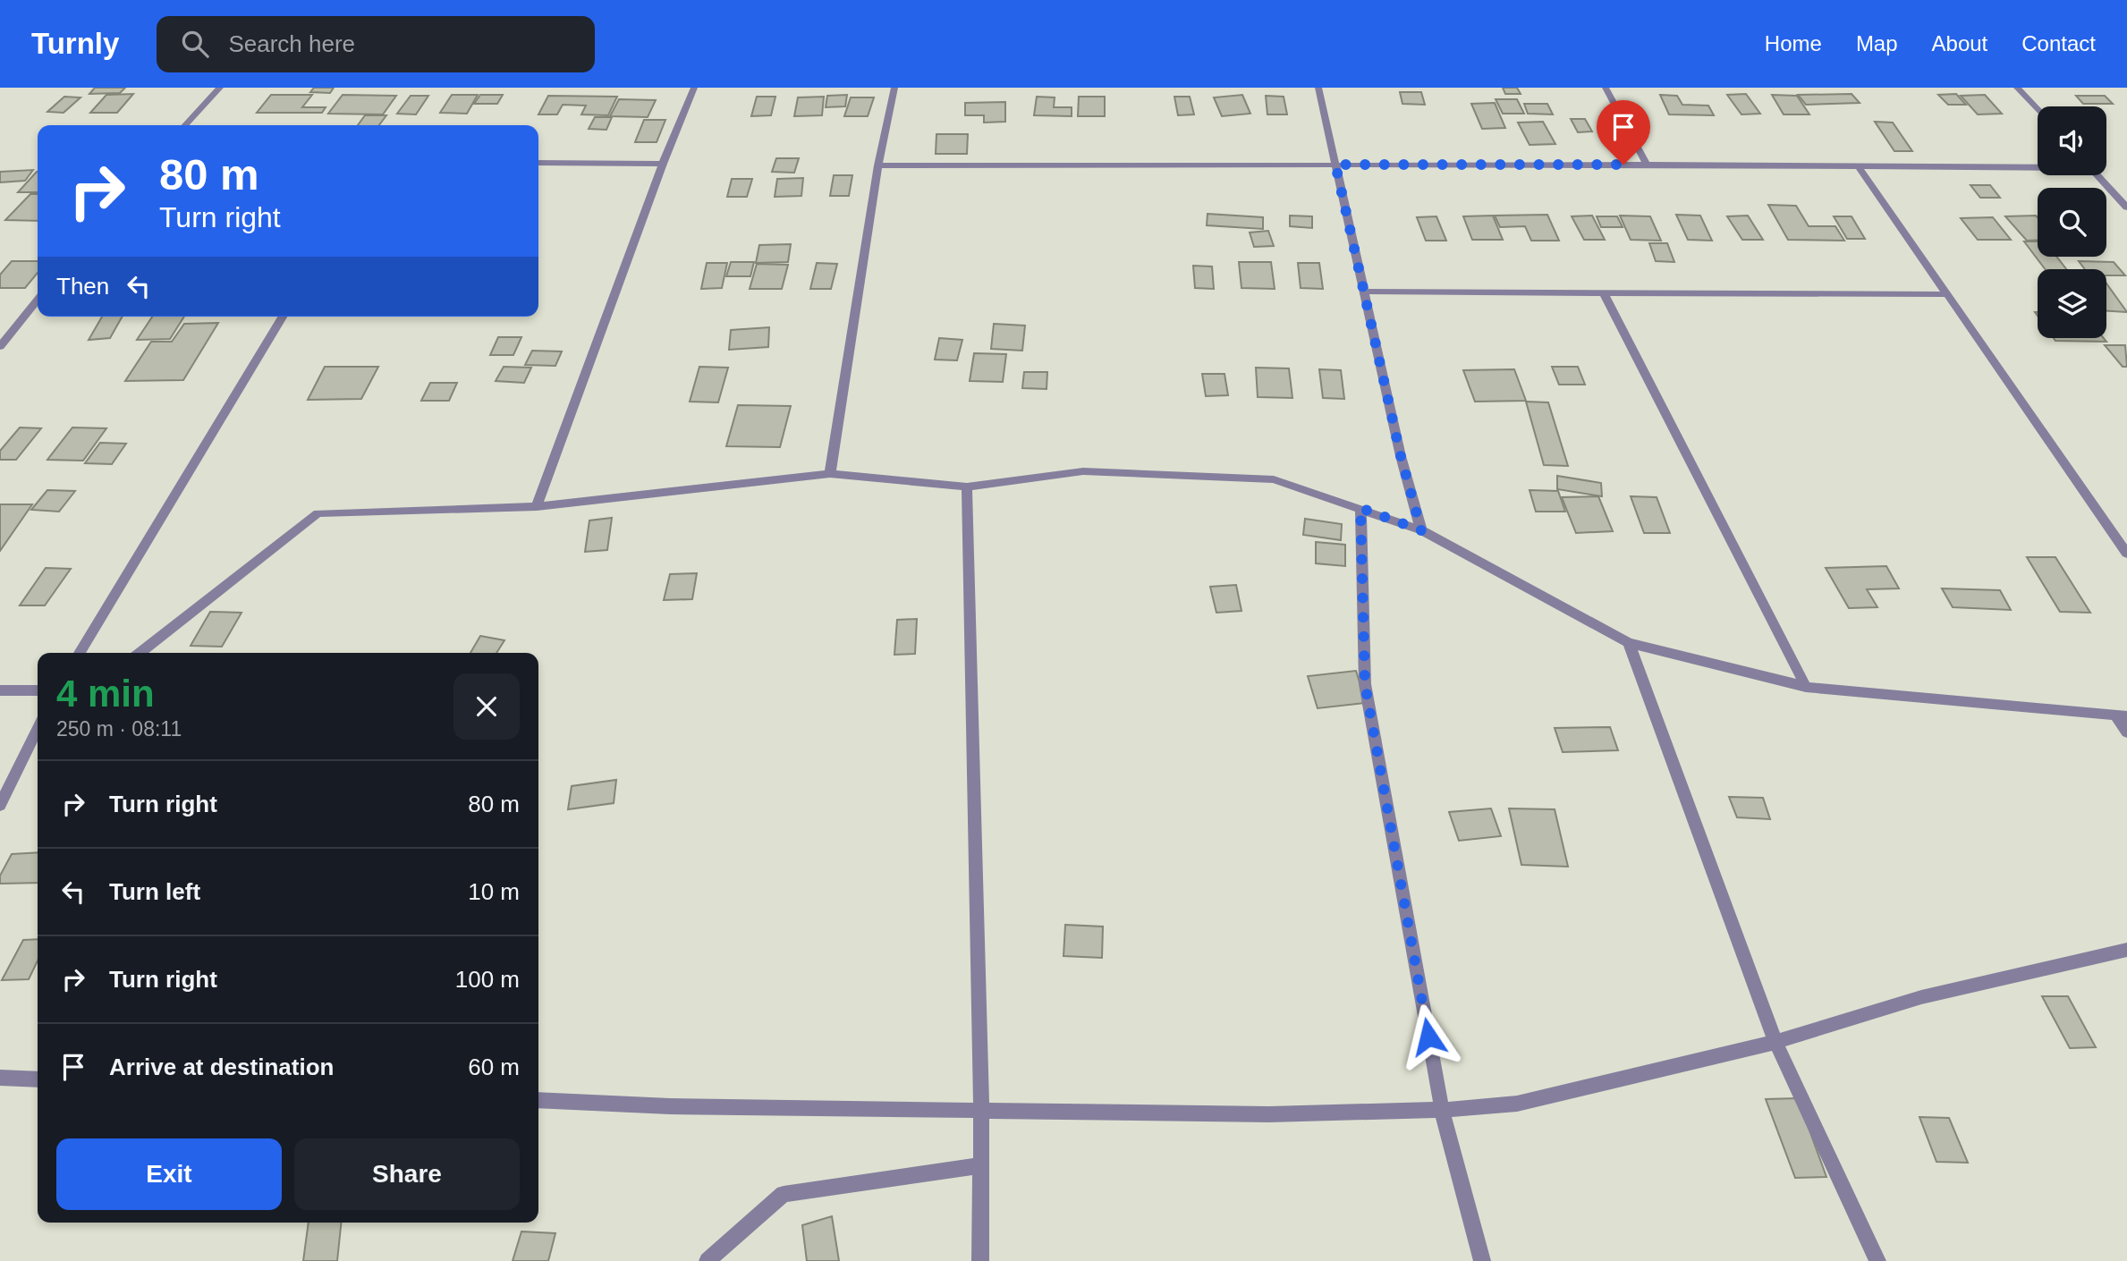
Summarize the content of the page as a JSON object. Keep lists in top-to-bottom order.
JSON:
{
  "page": {
    "header": "Turnly",
    "search": "Search here",
    "nav": [
      "Home",
      "Map",
      "About",
      "Contact"
    ],
    "turn": ["80 m", "Turn right"],
    "then": "Then",
    "heading": ["4 min", "250 m · 08:11"],
    "list": [
      {
        "name": "Turn right",
        "value": "80 m"
      },
      {
        "name": "Turn left",
        "value": "10 m"
      },
      {
        "name": "Turn right",
        "value": "100 m"
      },
      {
        "name": "Arrive at destination",
        "value": "60 m"
      }
    ],
    "buttons": ["Exit", "Share"]
  }
}
